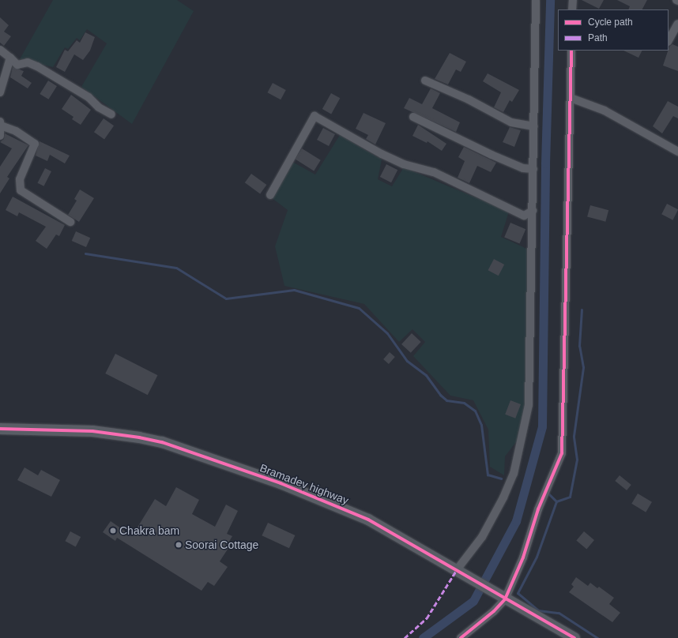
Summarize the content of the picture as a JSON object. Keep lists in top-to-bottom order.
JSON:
{
  "streets": {
    "street": ["Bramadev highway"]
  },
  "places": ["Chakra bam", "Soorai Cottage"],
  "legend": ["Cycle path", "Path"]
}
